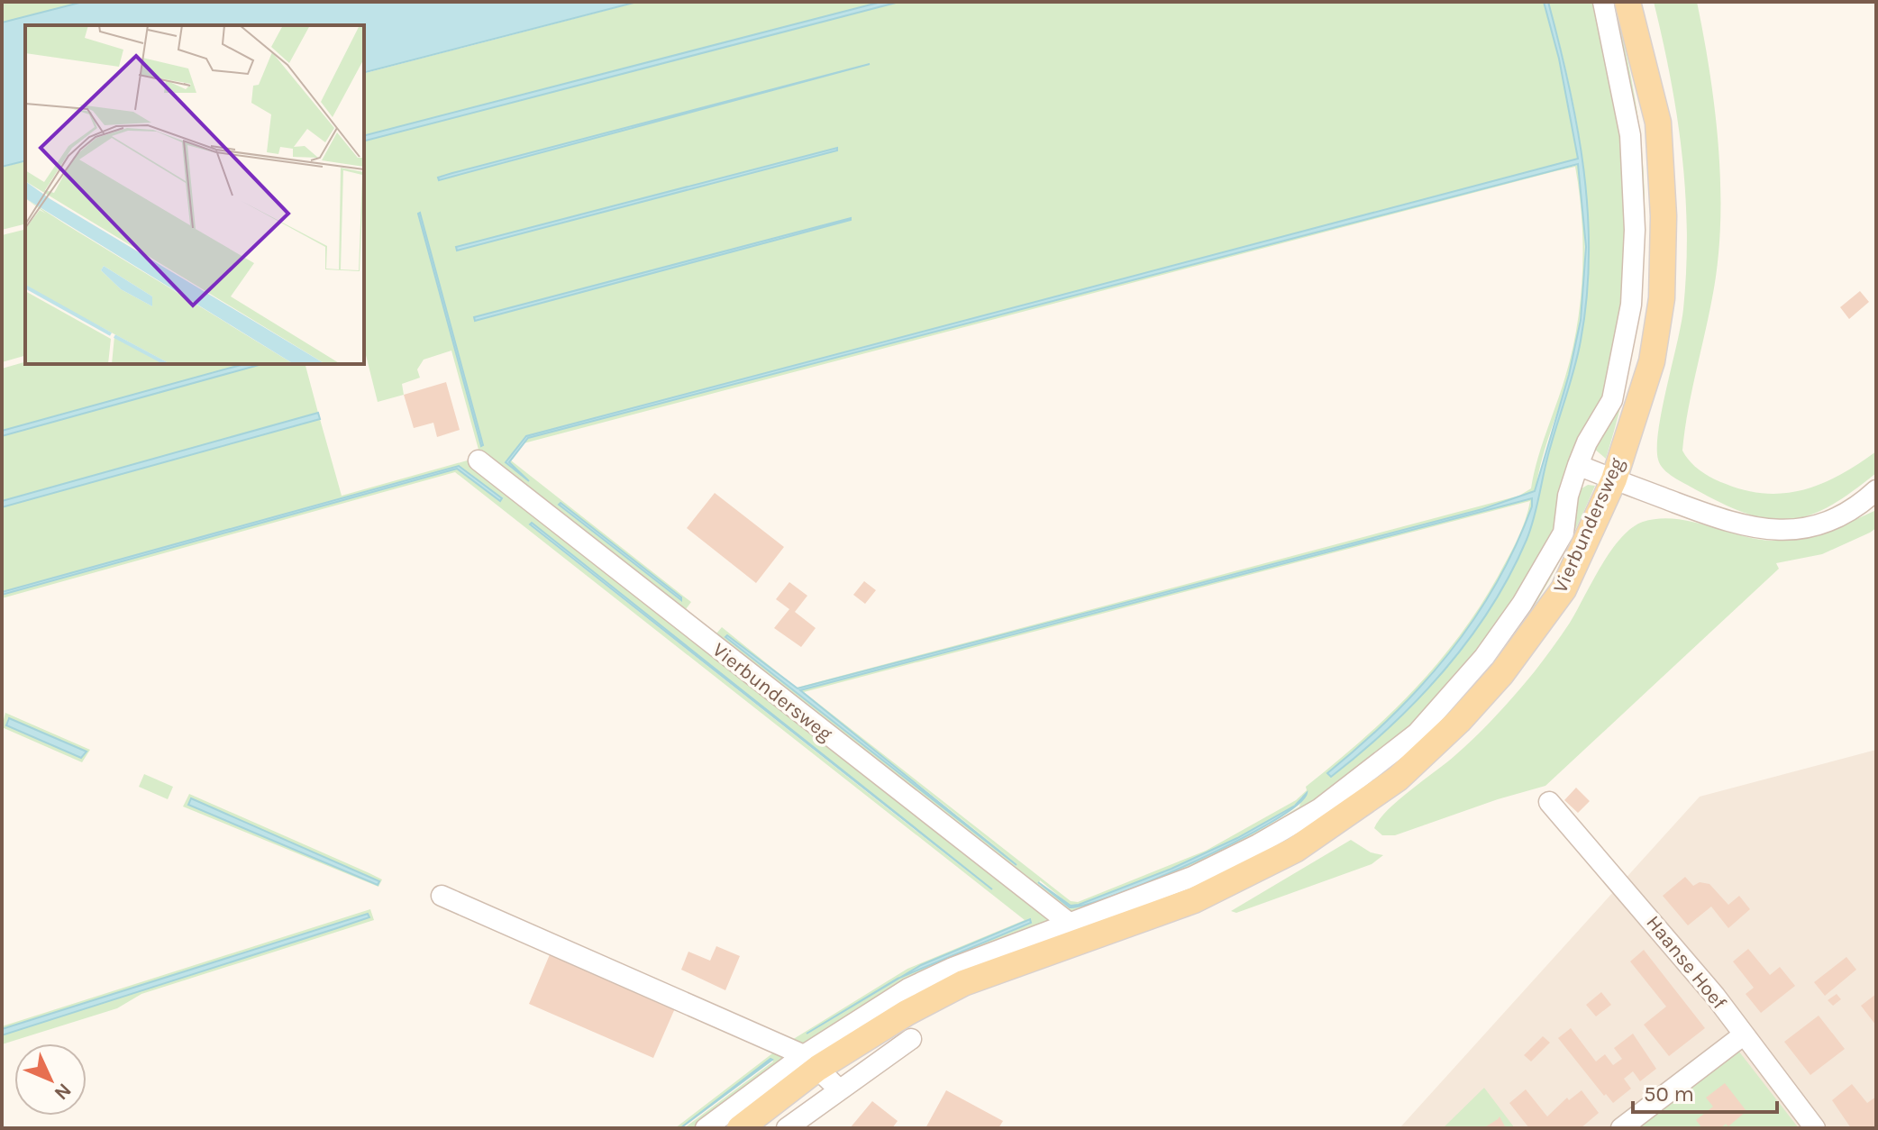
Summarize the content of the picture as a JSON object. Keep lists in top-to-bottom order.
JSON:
{
  "streets": {
    "main road": ["Vierbundersweg"],
    "street": ["Haanse Hoef"]
  },
  "scale_bar": "50 m",
  "north": "bottom right"
}
